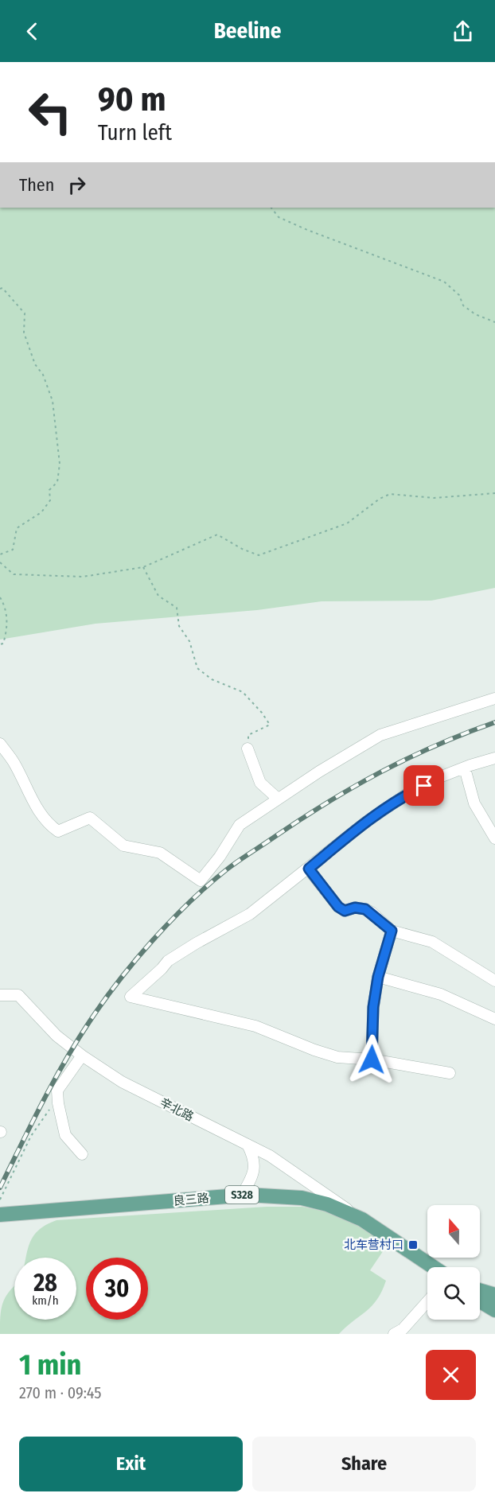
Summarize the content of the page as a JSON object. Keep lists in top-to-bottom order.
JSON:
{
  "streets": {
    "main road": ["S328", "良三路"],
    "street": ["辛北路"]
  },
  "crossings": [
    ["辛北路", "良三路"]
  ],
  "places": {
    "transit": ["北车营村口"]
  },
  "north": "top",
  "page": {
    "header": "Beeline",
    "turn": ["90 m", "Turn left"],
    "then": "Then",
    "speed": "28 km/h",
    "limit": "30",
    "heading": ["1 min", "270 m · 09:45"],
    "buttons": ["Exit", "Share"]
  }
}
